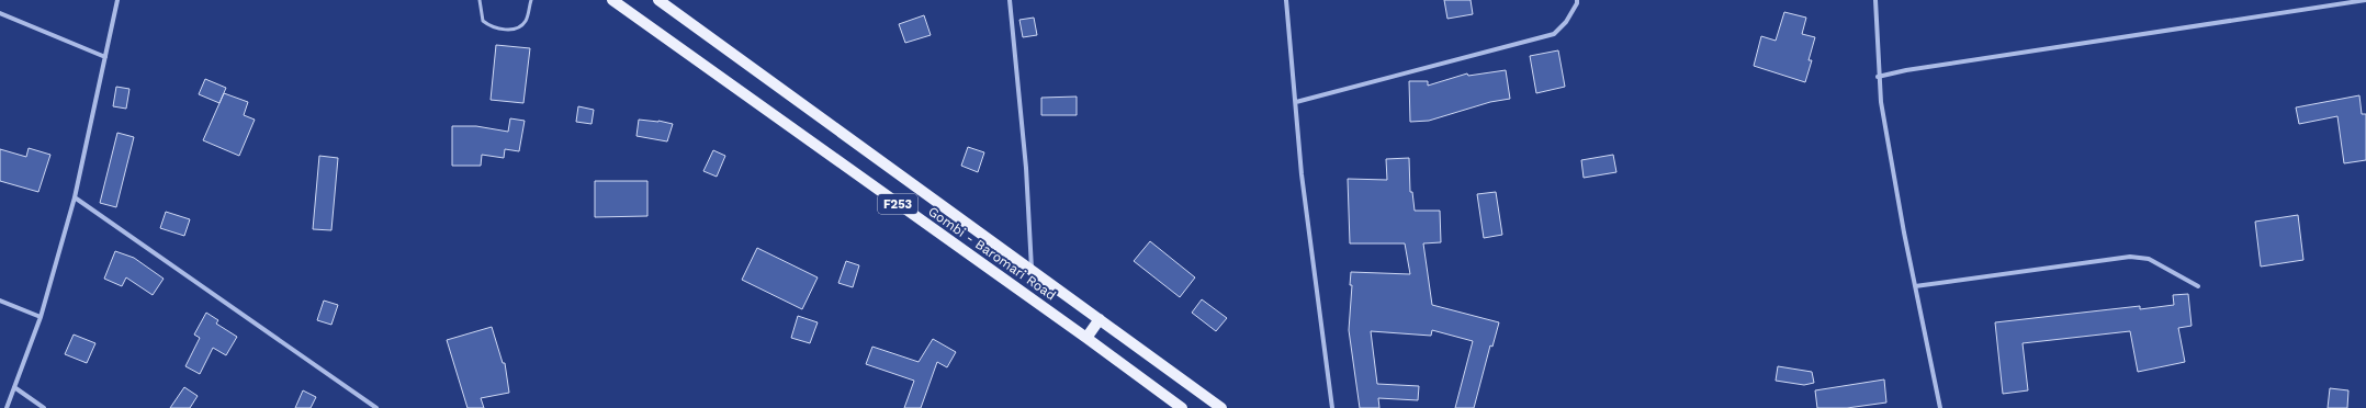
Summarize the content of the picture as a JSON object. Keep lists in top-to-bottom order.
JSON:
{
  "streets": {
    "main road": ["F253", "Gombi - Baromari Road"]
  }
}
